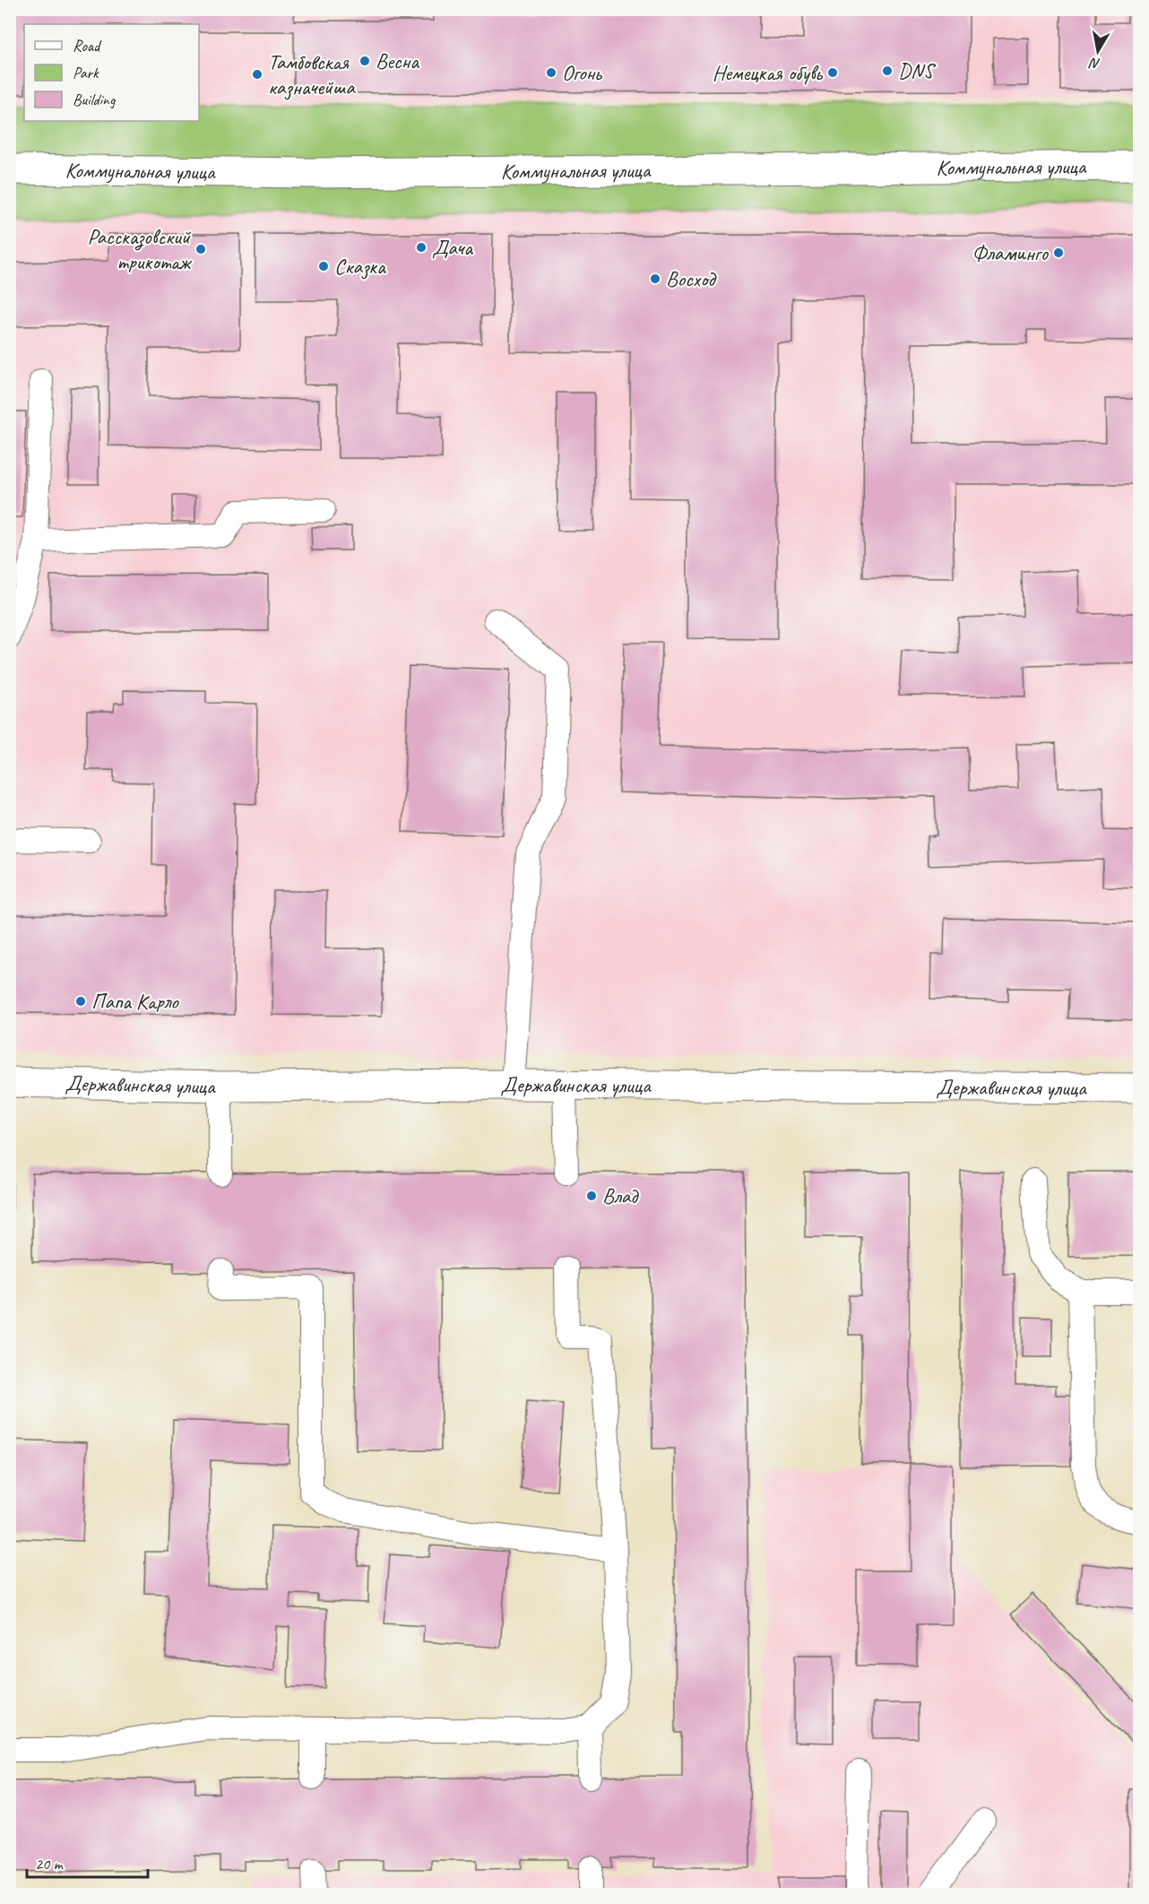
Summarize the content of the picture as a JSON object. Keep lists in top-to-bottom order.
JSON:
{
  "streets": {
    "street": ["Коммунальная улица", "Державинская улица"]
  },
  "places": [
    "Весна",
    "DNS",
    "Огонь",
    "Немецкая обувь",
    "Тамбовская казначейша",
    "Дача",
    "Рассказовский трикотаж",
    "Фламинго",
    "Сказка",
    "Восход",
    "Папа Карло",
    "Влад"
  ],
  "legend": ["Road", "Park", "Building"],
  "scale_bar": "20 m",
  "north": "bottom"
}
